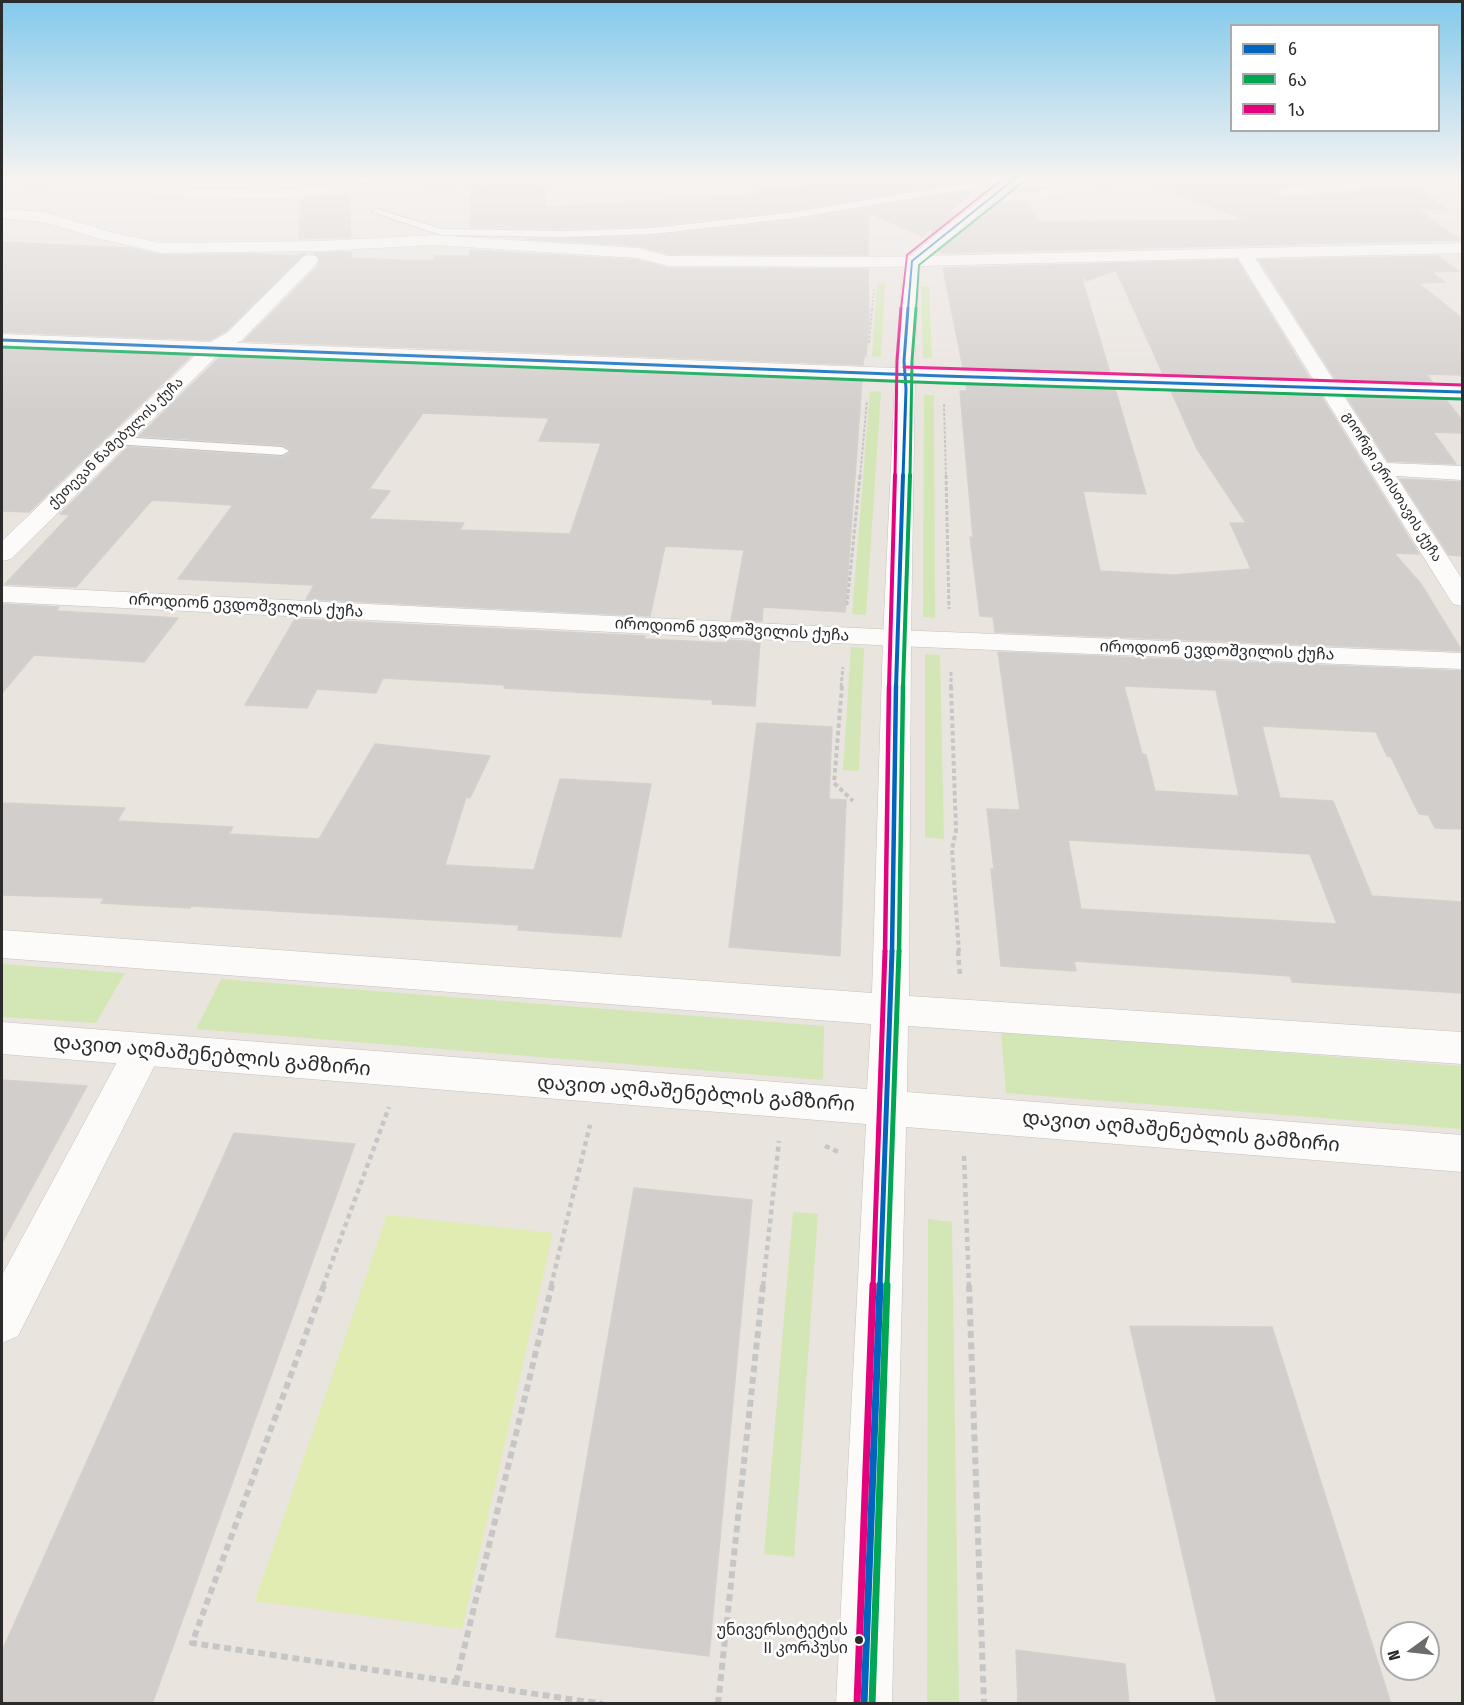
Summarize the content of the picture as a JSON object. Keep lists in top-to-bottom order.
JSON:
{
  "streets": {
    "street": [
      "ქეთევან წამებულის ქუჩა",
      "გიორგი ერისთავის ქუჩა",
      "იროდიონ ევდოშვილის ქუჩა",
      "დავით აღმაშენებლის გამზირი"
    ]
  },
  "places": ["უნივერსიტეტის II კორპუსი"],
  "lines": ["transit line 6", "transit line 6ა", "transit line 1ა"],
  "legend": ["6", "6ა", "1ა"],
  "north": "left"
}
